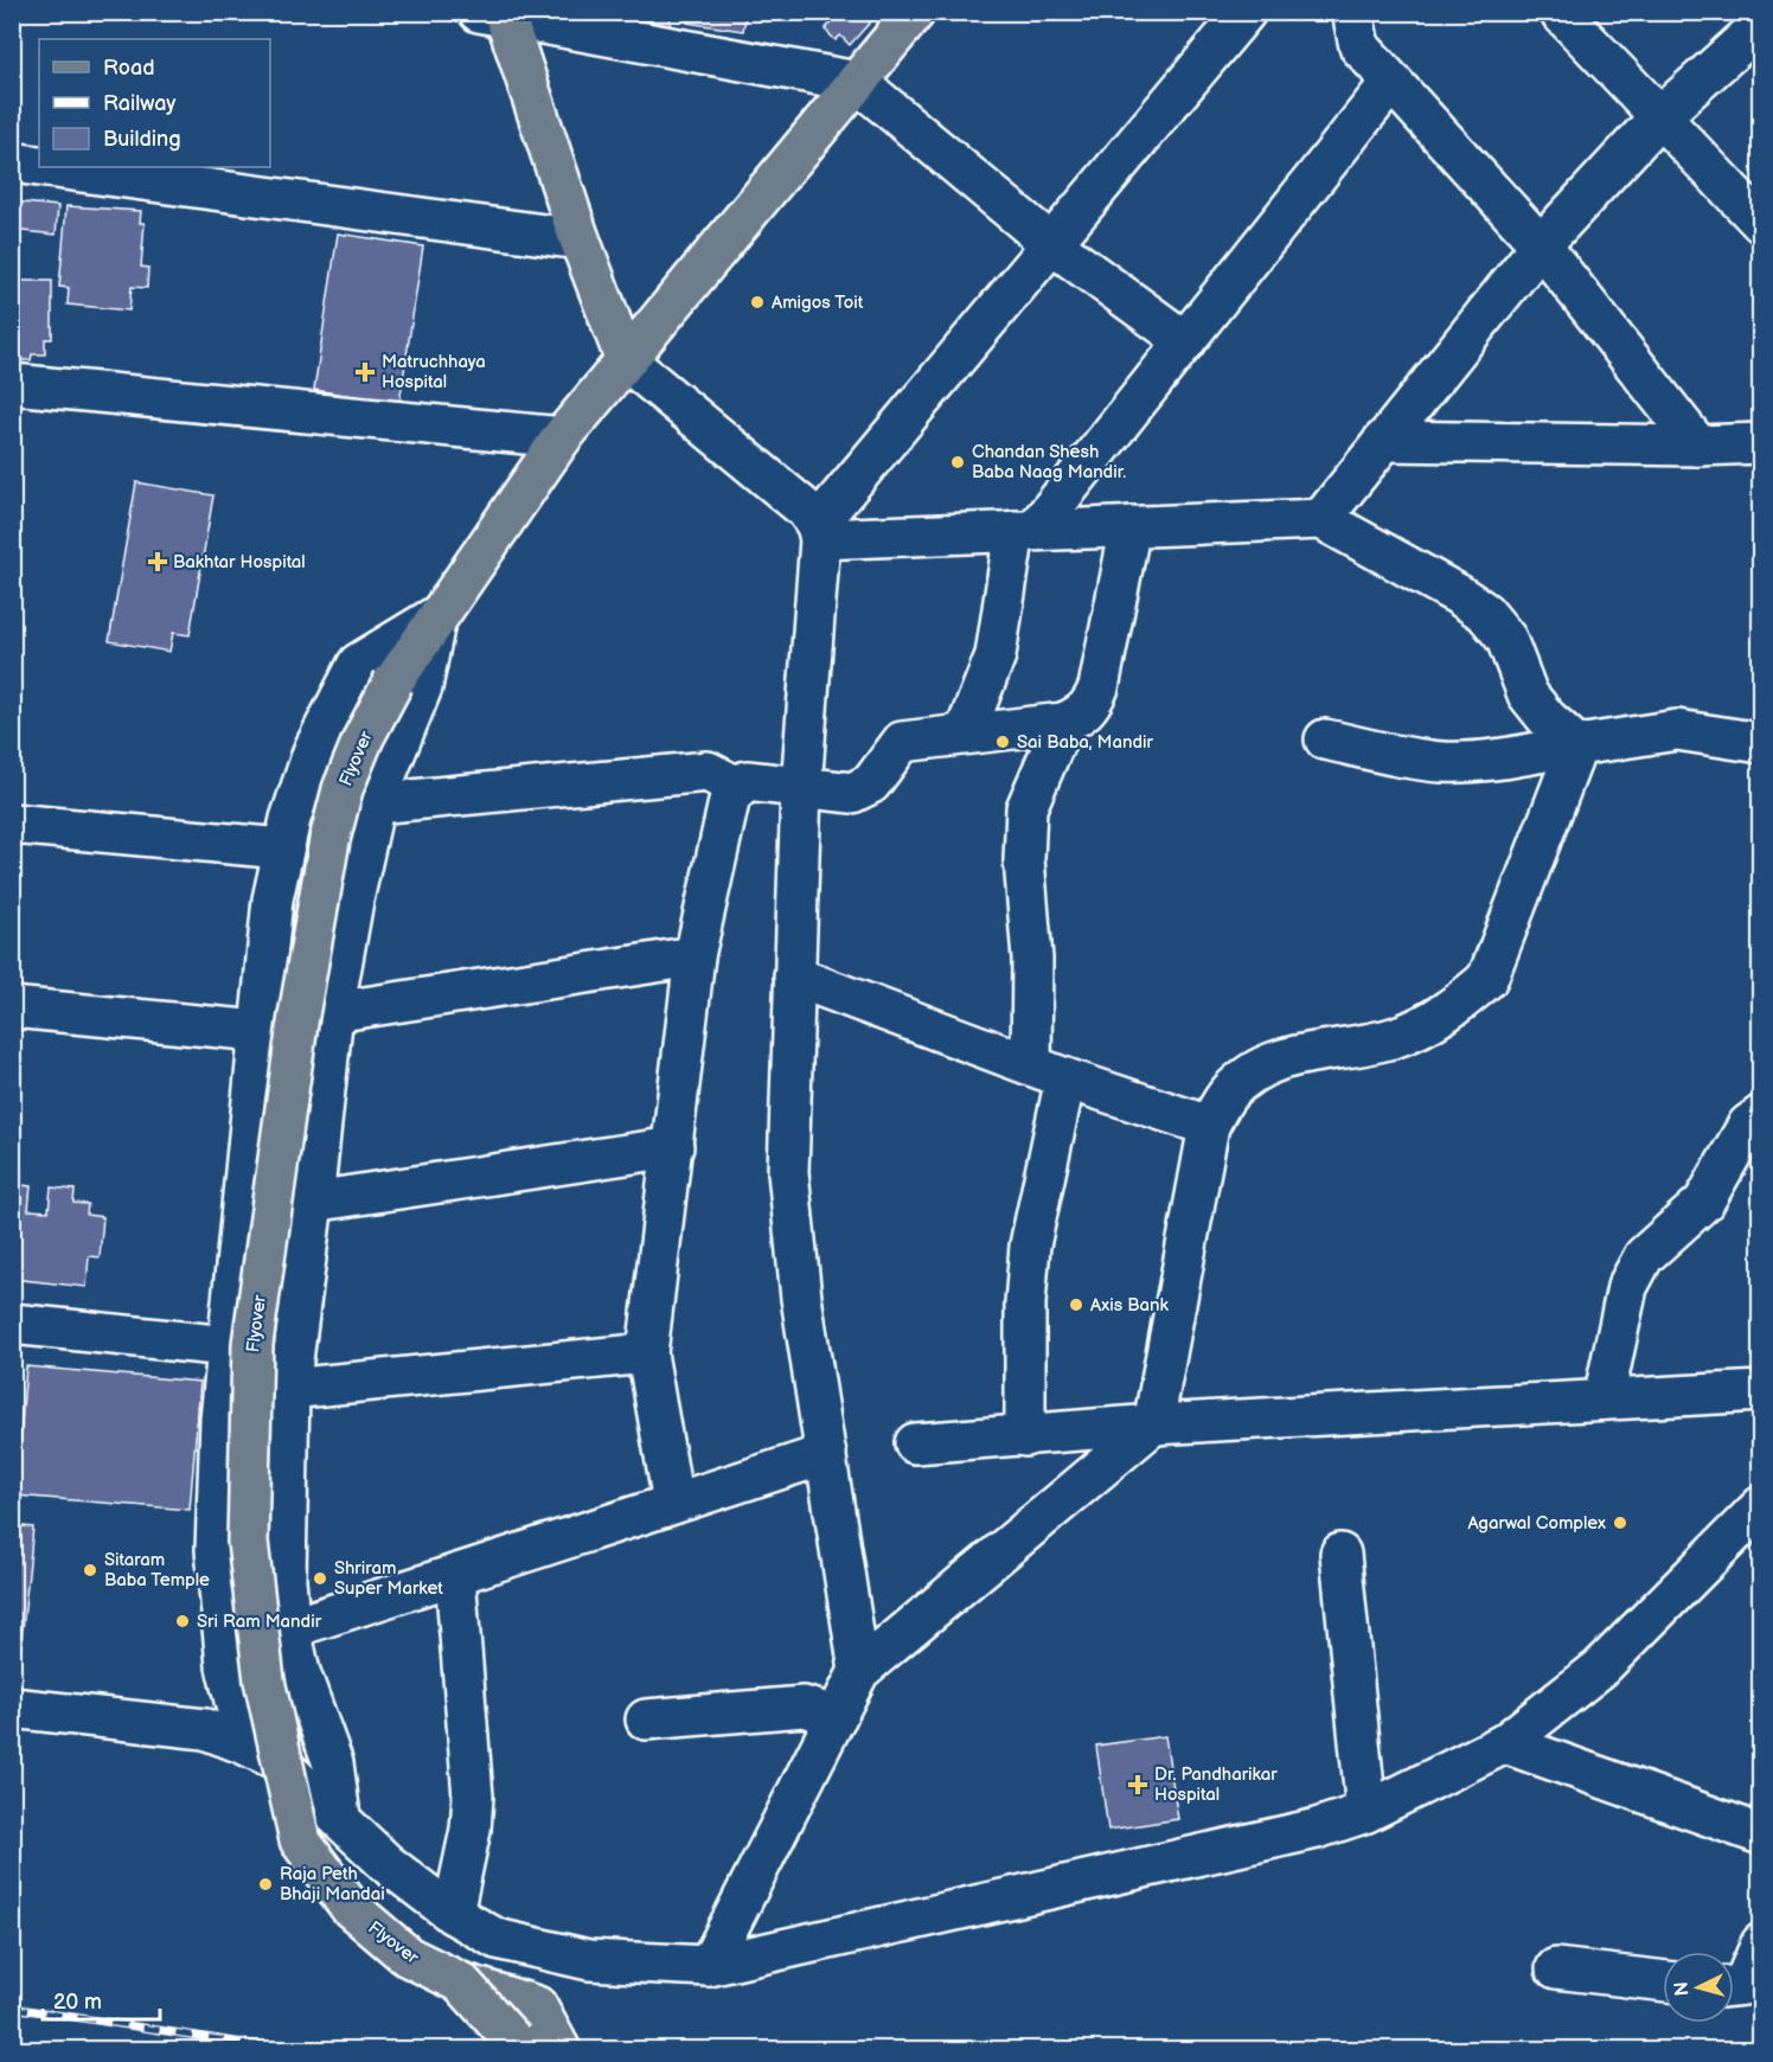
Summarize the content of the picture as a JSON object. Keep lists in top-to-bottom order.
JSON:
{
  "streets": {
    "main road": ["Flyover"]
  },
  "places": {
    "other": [
      "Amigos Toit",
      "Chandan Shesh Baba Naag Mandir.",
      "Sai Baba, Mandir",
      "Axis Bank",
      "Agarwal Complex",
      "Sitaram Baba Temple",
      "Shriram Super Market",
      "Sri Ram Mandir",
      "Raja Peth Bhaji Mandai"
    ],
    "health": ["Matruchhaya Hospital", "Bakhtar Hospital", "Dr. Pandharikar Hospital"]
  },
  "legend": ["Road", "Railway", "Building"],
  "scale_bar": "20 m",
  "north": "left"
}
